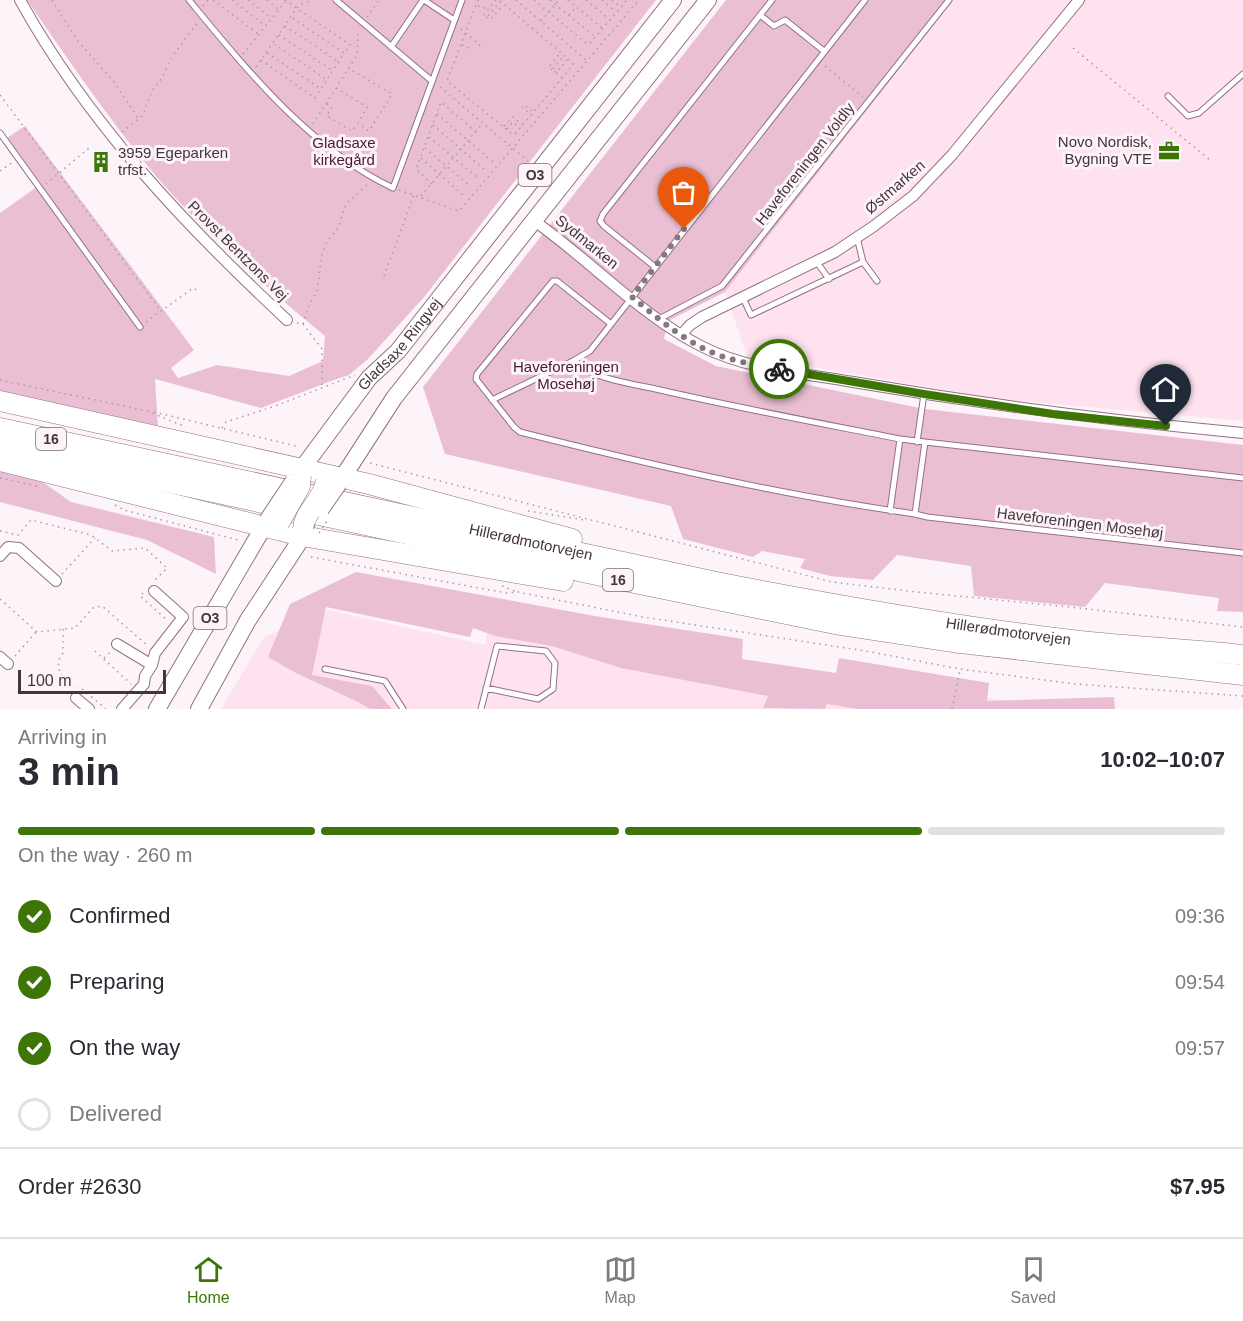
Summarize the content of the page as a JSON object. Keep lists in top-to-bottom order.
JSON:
{
  "streets": {
    "highway": ["16", "Hillerødmotorvejen"],
    "main road": ["O3", "Gladsaxe Ringvej"],
    "street": ["Østmarken", "Sydmarken", "Provst Bentzons Vej"],
    "lane": ["Haveforeningen Voldly", "Haveforeningen Mosehøj"]
  },
  "crossings": [
    ["Haveforeningen Voldly", "Sydmarken"],
    ["Østmarken", "Sydmarken"],
    ["Sydmarken", "Gladsaxe Ringvej"]
  ],
  "parks": ["Gladsaxe kirkegård", "Haveforeningen Mosehøj"],
  "places": {
    "office": ["Novo Nordisk, Bygning VTE"],
    "building": ["3959 Egeparken trfst."]
  },
  "scale_bar": "100 m",
  "page": {
    "scale": "100 m",
    "heading": ["3 min", "Arriving in", "10:02–10:07"],
    "panel": ["Order #2630", "$7.95"],
    "bar": "On the way · 260 m",
    "list": [
      ["Confirmed", "09:36"],
      ["Preparing", "09:54"],
      ["On the way", "09:57"],
      "Delivered"
    ],
    "tabs": ["Home", "Map", "Saved"]
  }
}
